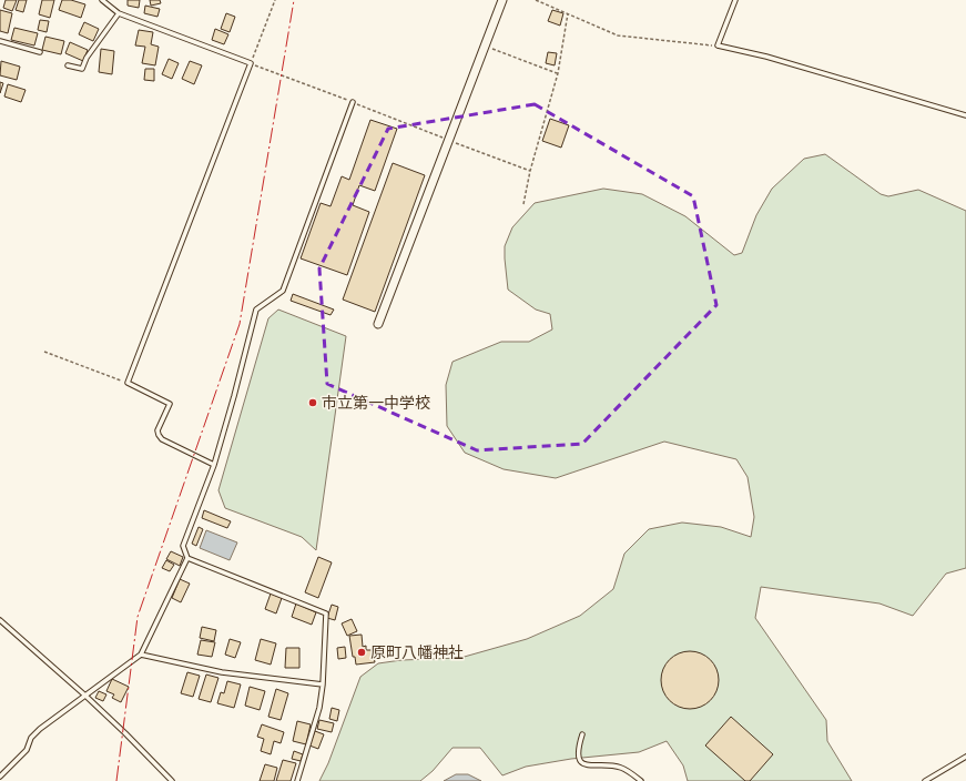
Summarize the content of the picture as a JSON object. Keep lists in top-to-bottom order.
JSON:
{
  "places": ["市立第一中学校", "原町八幡神社"]
}
